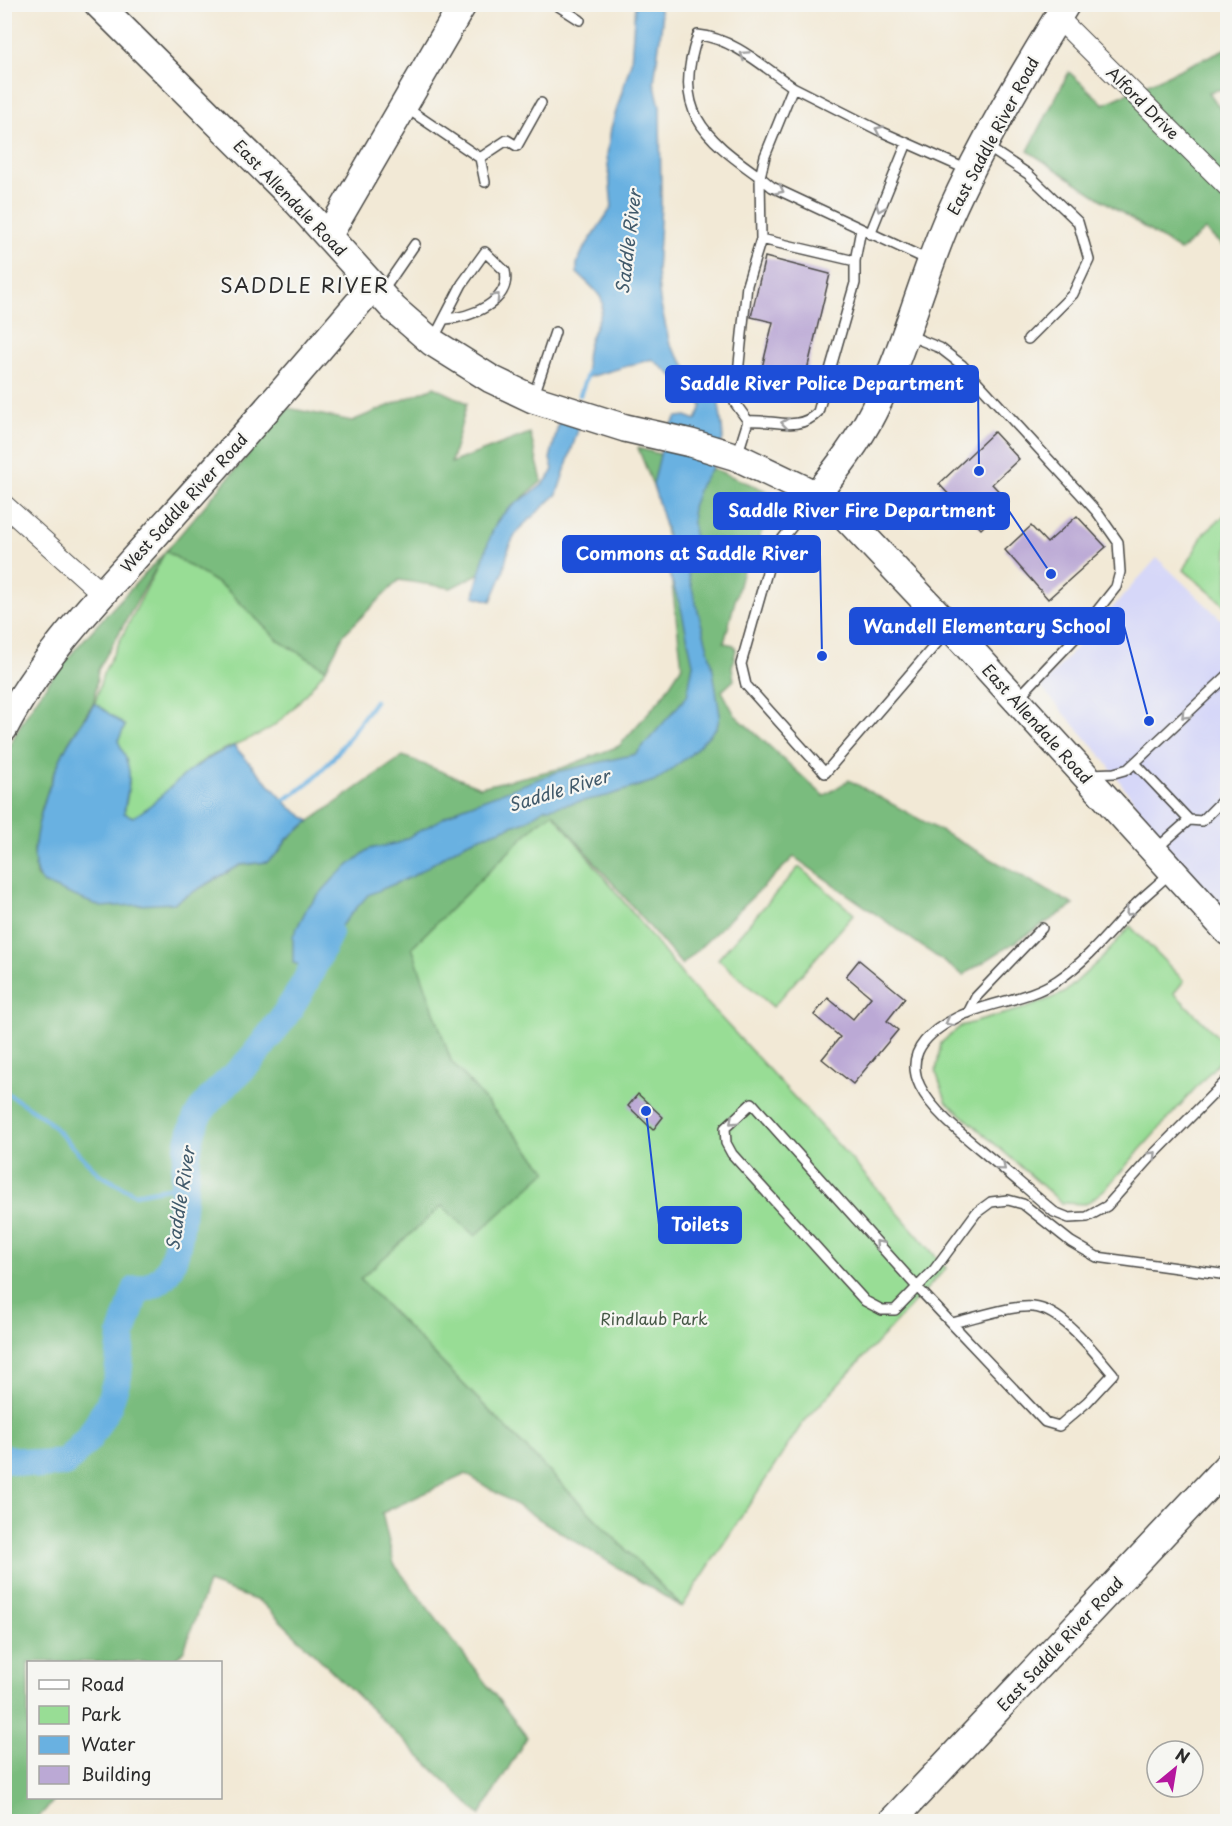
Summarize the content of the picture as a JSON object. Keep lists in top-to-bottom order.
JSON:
{
  "streets": {
    "main road": ["East Saddle River Road", "East Allendale Road", "West Saddle River Road"],
    "street": ["Alford Drive"]
  },
  "crossings": [
    ["Alford Drive", "East Saddle River Road"],
    ["East Saddle River Road", "East Allendale Road"],
    ["East Allendale Road", "West Saddle River Road"]
  ],
  "districts": ["SADDLE RIVER"],
  "water": ["Saddle River"],
  "parks": ["Rindlaub Park"],
  "places": [
    "Saddle River Police Department",
    "Saddle River Fire Department",
    "Commons at Saddle River",
    "Wandell Elementary School",
    "Toilets"
  ],
  "legend": [
    "Road",
    "Park",
    "Water",
    "Building"
  ],
  "north": "top right"
}
